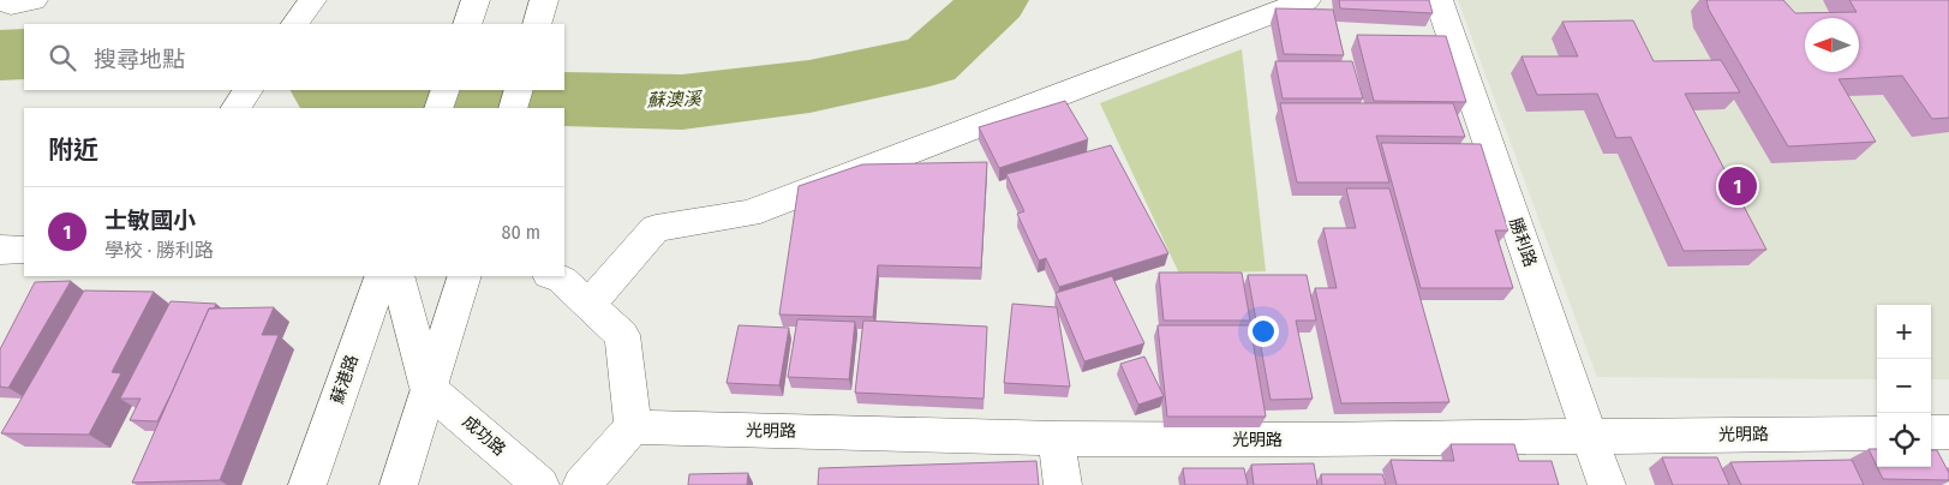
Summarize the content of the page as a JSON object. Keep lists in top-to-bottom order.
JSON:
{
  "streets": {
    "street": [
      "勝利路",
      "蘇港路",
      "光明路",
      "成功路"
    ]
  },
  "crossings": [
    ["勝利路", "光明路"]
  ],
  "water": ["蘇澳溪"],
  "north": "left",
  "page": {
    "search": "搜尋地點",
    "heading": "附近",
    "pins": "1",
    "list": [
      {
        "mark": "1",
        "name": "士敏國小",
        "note": "學校 · 勝利路",
        "value": "80 m"
      }
    ],
    "map_buttons": ["+", "−"]
  }
}
